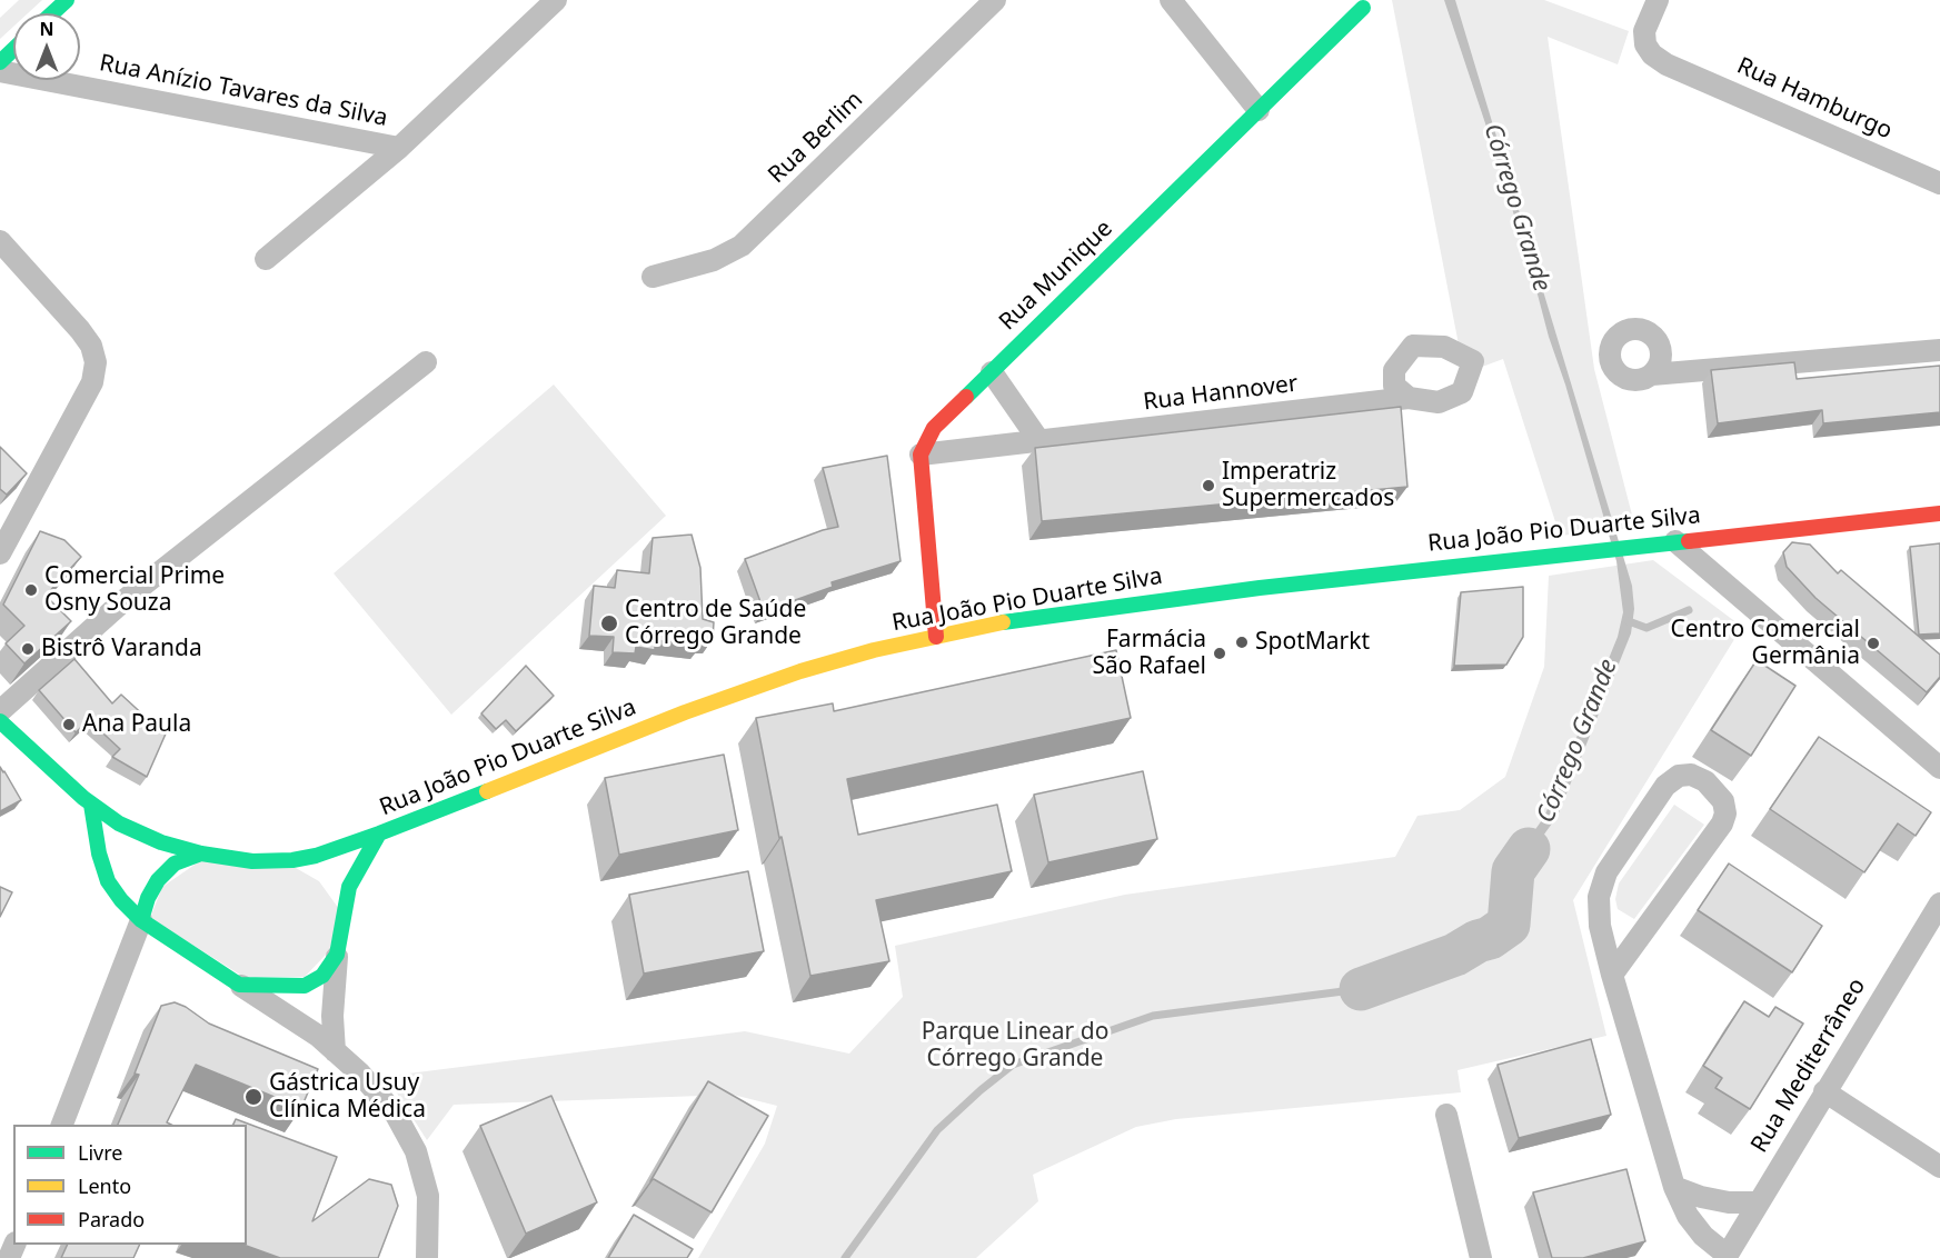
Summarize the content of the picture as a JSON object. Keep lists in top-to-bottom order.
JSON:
{
  "streets": {
    "main road": ["Rua Munique", "Rua João Pio Duarte Silva"],
    "street": [
      "Rua Anízio Tavares da Silva",
      "Rua Hamburgo",
      "Rua Berlim",
      "Rua Hannover",
      "Rua Mediterrâneo"
    ]
  },
  "crossings": [
    ["Rua Munique", "Rua Hannover"]
  ],
  "water": ["Córrego Grande"],
  "parks": ["Parque Linear do Córrego Grande"],
  "places": [
    "Imperatriz Supermercados",
    "Comercial Prime Osny Souza",
    "Centro de Saúde Córrego Grande",
    "SpotMarkt",
    "Centro Comercial Germânia",
    "Bistrô Varanda",
    "Farmácia São Rafael",
    "Ana Paula",
    "Gástrica Usuy Clínica Médica"
  ],
  "legend": ["Livre", "Lento", "Parado"],
  "north": "top"
}
